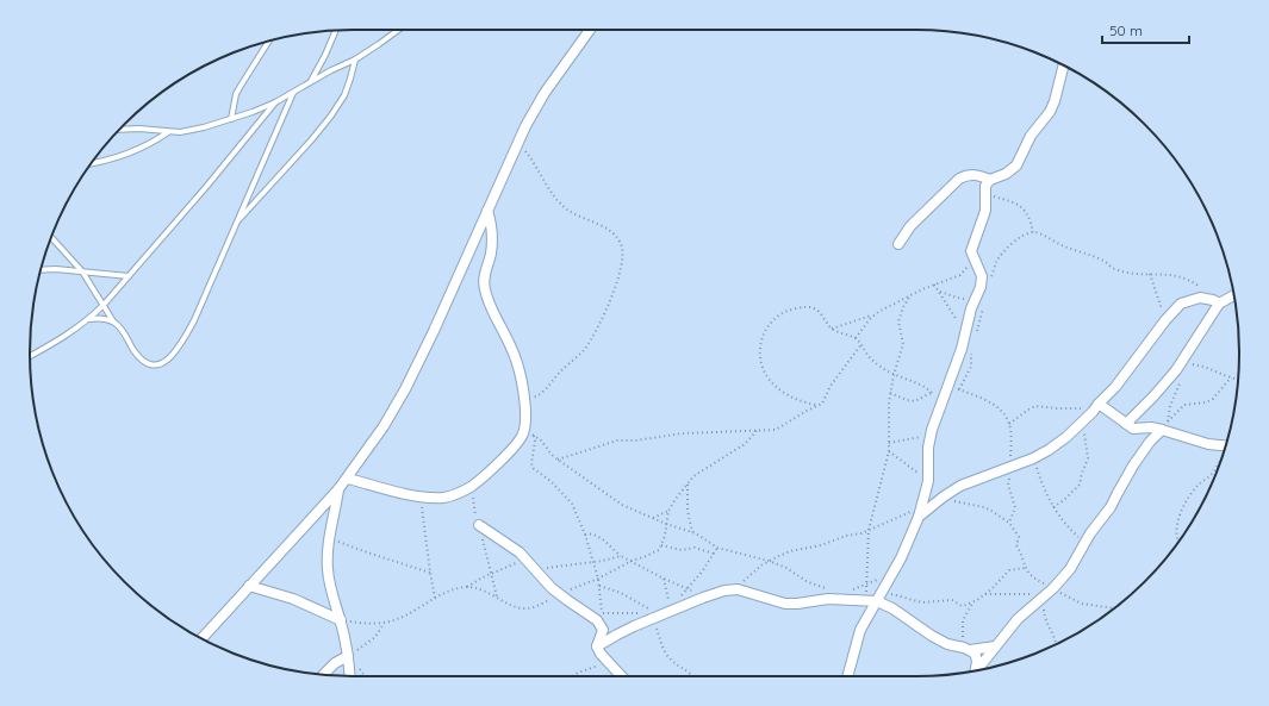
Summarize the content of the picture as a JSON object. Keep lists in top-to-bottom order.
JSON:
{
  "scale_bar": "50 m"
}
